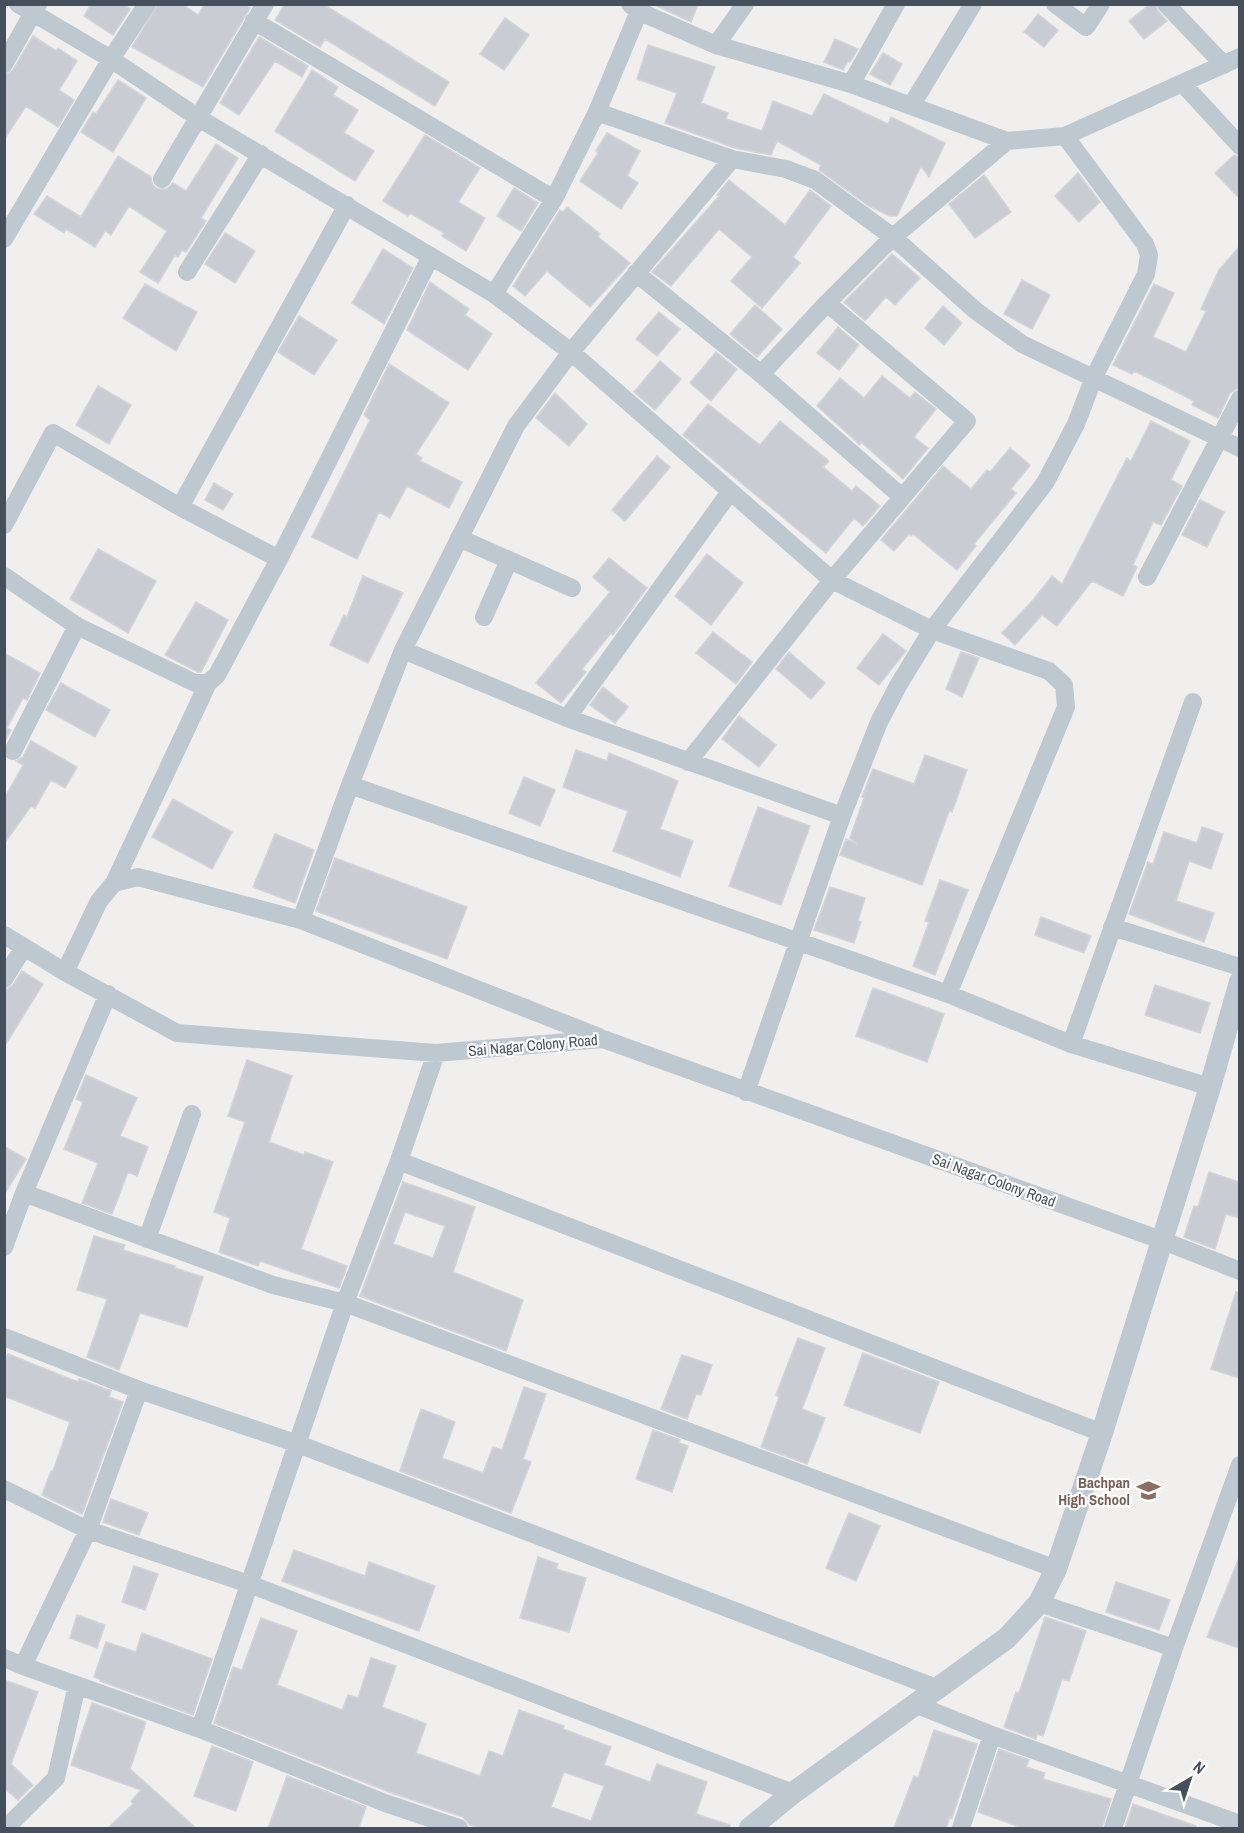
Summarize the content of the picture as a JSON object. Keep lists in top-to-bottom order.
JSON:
{
  "streets": {
    "street": ["Sai Nagar Colony Road"]
  },
  "places": {
    "school or university": ["Bachpan High School"]
  },
  "north": "top right"
}
